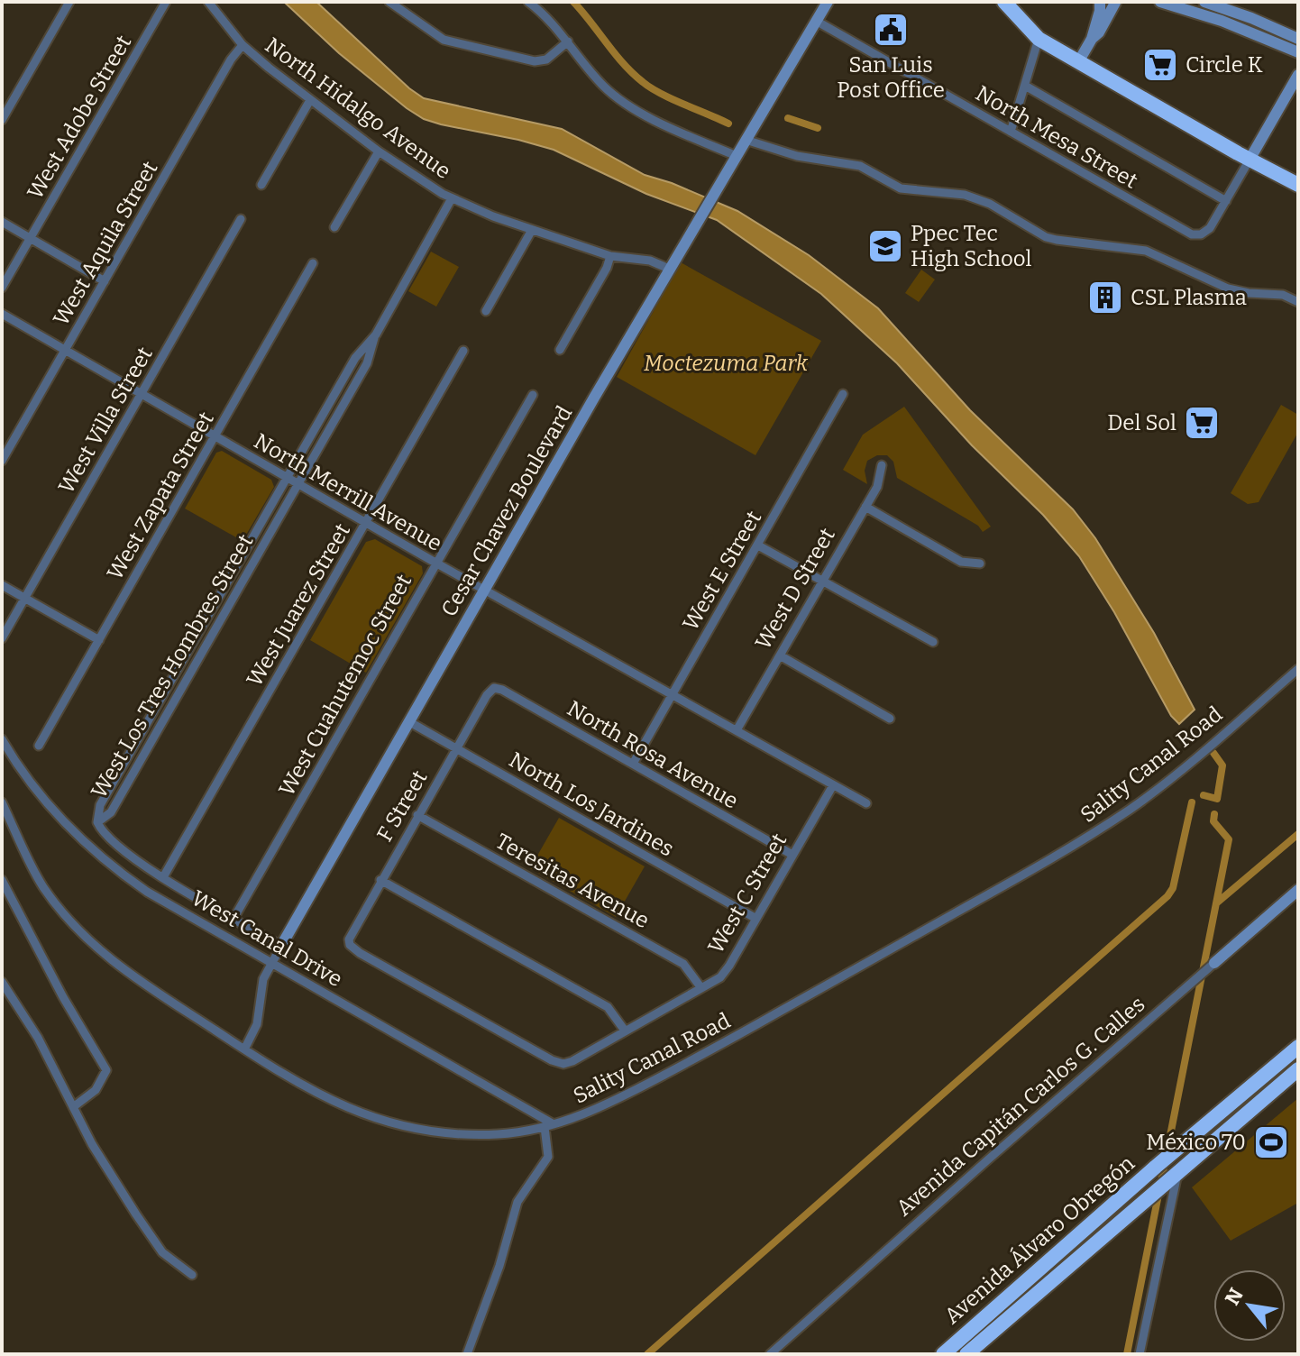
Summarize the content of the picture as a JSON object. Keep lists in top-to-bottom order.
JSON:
{
  "streets": {
    "highway": ["Avenida Álvaro Obregón"],
    "street": [
      "North Hidalgo Avenue",
      "West Adobe Street",
      "North Mesa Street",
      "West Aquila Street",
      "West Villa Street",
      "North Merrill Avenue",
      "West Zapata Street",
      "Cesar Chavez Boulevard",
      "West E Street",
      "West D Street",
      "West Juarez Street",
      "West Los Tres Hombres Street",
      "West Cuahutemoc Street",
      "North Rosa Avenue",
      "Sality Canal Road",
      "North Los Jardines",
      "F Street",
      "Teresitas Avenue",
      "West C Street",
      "West Canal Drive",
      "Avenida Capitán Carlos G. Calles"
    ]
  },
  "crossings": [
    ["North Hidalgo Avenue", "West Aquila Street"],
    ["North Hidalgo Avenue", "Cesar Chavez Boulevard"],
    ["North Hidalgo Avenue", "West Los Tres Hombres Street"],
    ["North Mesa Street", "Cesar Chavez Boulevard"],
    ["West Aquila Street", "North Merrill Avenue"],
    ["West Villa Street", "North Merrill Avenue"],
    ["North Merrill Avenue", "West Zapata Street"],
    ["North Merrill Avenue", "Cesar Chavez Boulevard"],
    ["North Merrill Avenue", "West E Street"],
    ["North Merrill Avenue", "West D Street"],
    ["North Merrill Avenue", "West Juarez Street"],
    ["North Merrill Avenue", "West Los Tres Hombres Street"],
    ["North Merrill Avenue", "West Cuahutemoc Street"],
    ["North Merrill Avenue", "West C Street"],
    ["Cesar Chavez Boulevard", "Sality Canal Road"],
    ["Cesar Chavez Boulevard", "North Los Jardines"],
    ["Cesar Chavez Boulevard", "West Canal Drive"],
    ["West E Street", "North Rosa Avenue"],
    ["West Juarez Street", "West Canal Drive"],
    ["West Los Tres Hombres Street", "West Canal Drive"],
    ["West Cuahutemoc Street", "West Canal Drive"],
    ["North Rosa Avenue", "F Street"],
    ["North Rosa Avenue", "West C Street"],
    ["Sality Canal Road", "West Canal Drive"],
    ["North Los Jardines", "F Street"],
    ["North Los Jardines", "West C Street"],
    ["F Street", "Teresitas Avenue"],
    ["F Street", "West Canal Drive"],
    ["Teresitas Avenue", "West C Street"],
    ["West C Street", "West Canal Drive"]
  ],
  "parks": ["Moctezuma Park"],
  "places": {
    "public building": ["San Luis Post Office"],
    "supermarket": ["Circle K", "Del Sol"],
    "school or university": ["Ppec Tec High School"],
    "building": ["CSL Plasma"],
    "sports": ["México 70"]
  },
  "north": "top left"
}
